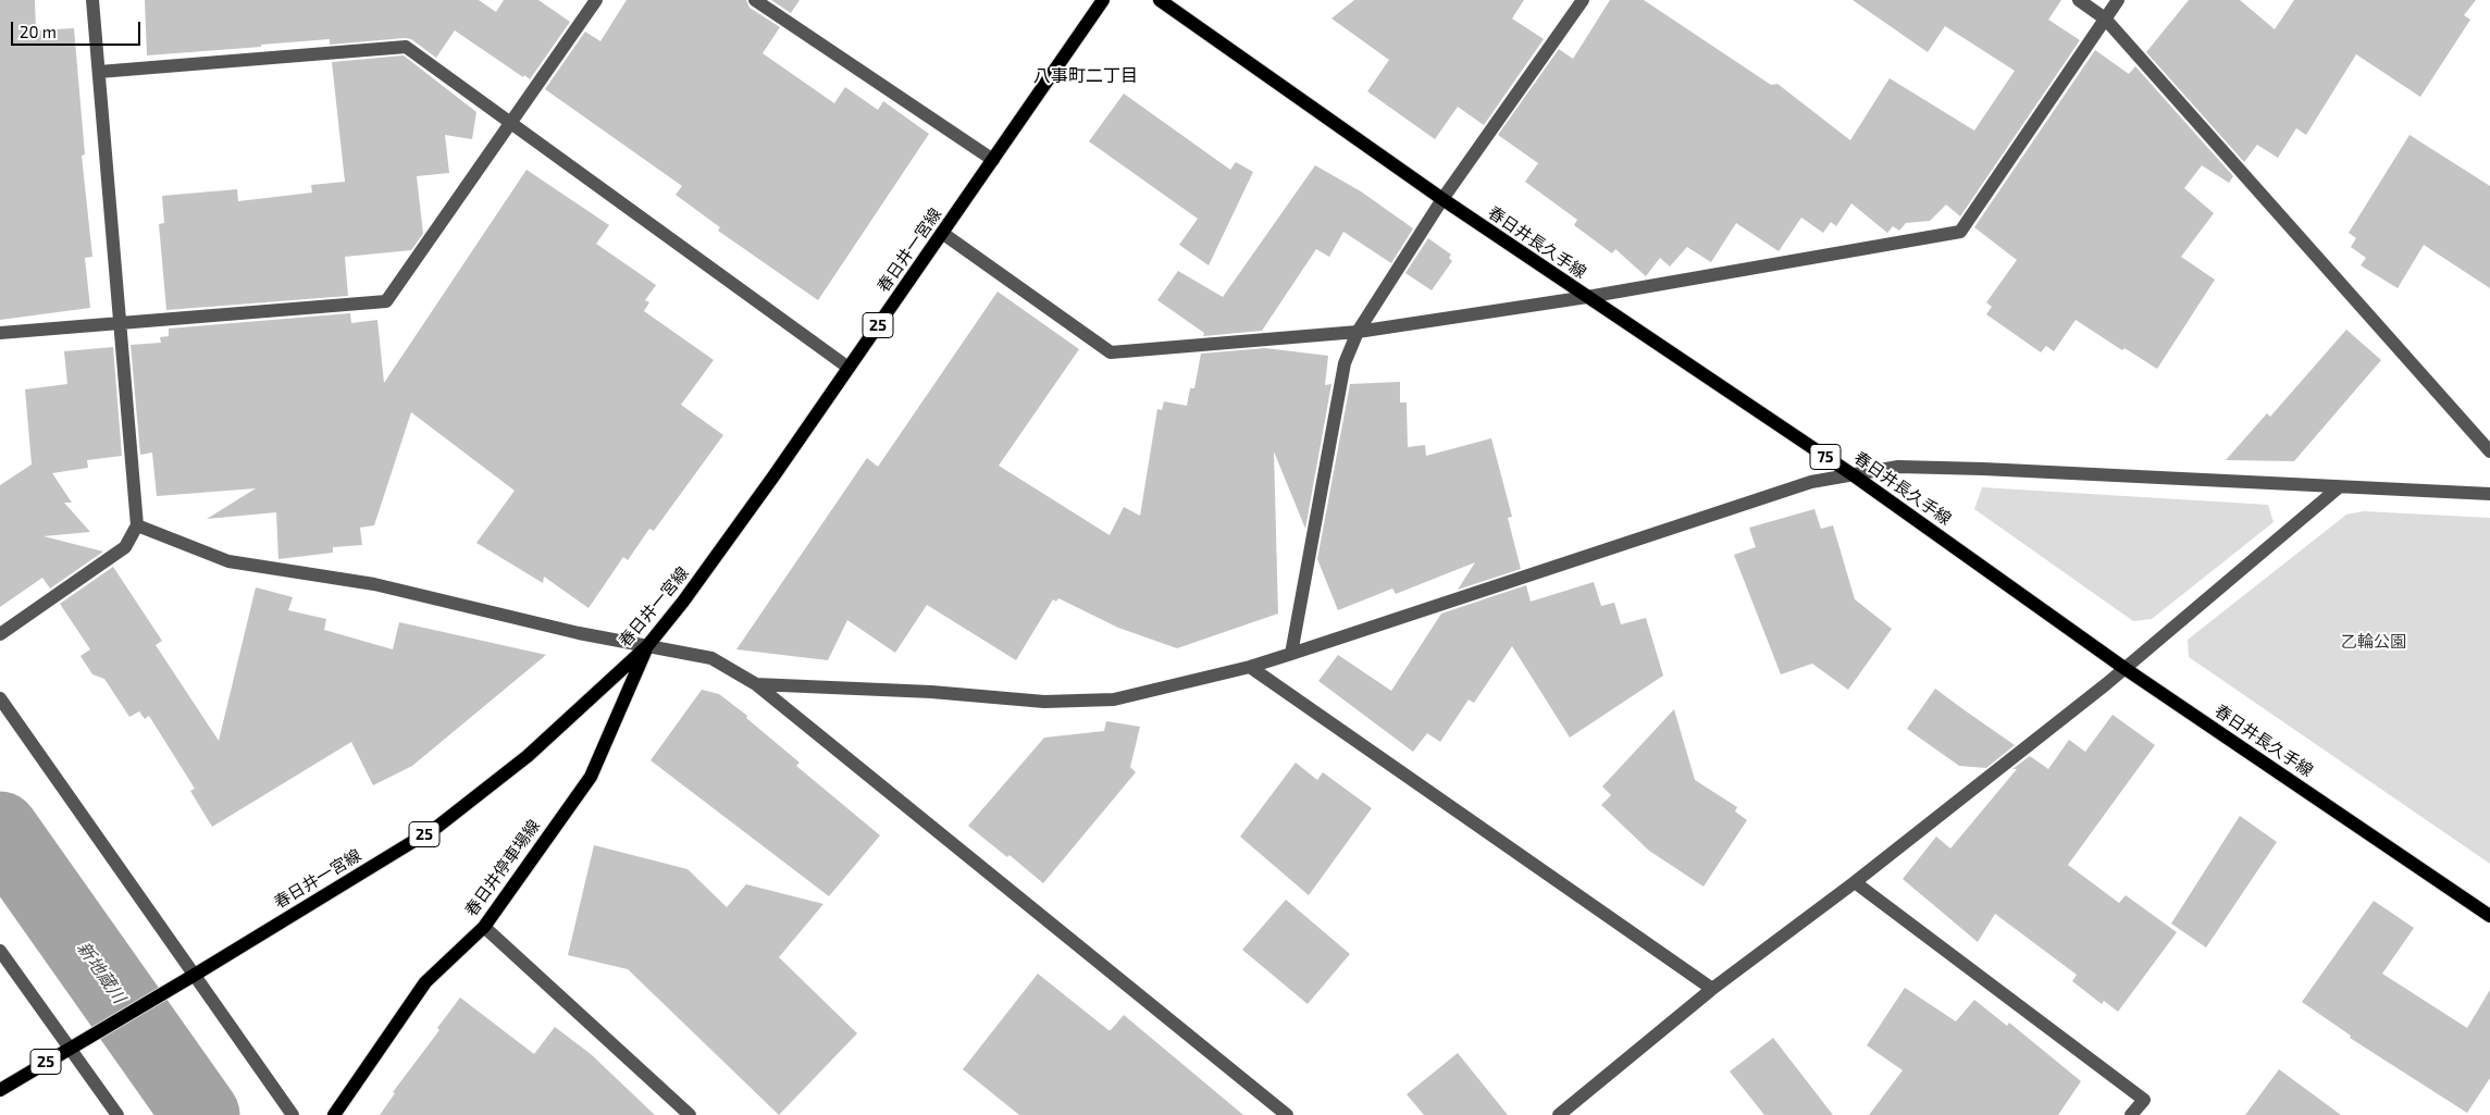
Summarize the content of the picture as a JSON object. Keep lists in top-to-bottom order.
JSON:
{
  "streets": {
    "main road": [
      "春日井長久手線",
      "春日井一宮線",
      "25",
      "75",
      "春日井停車場線"
    ]
  },
  "crossings": [
    ["春日井一宮線", "春日井停車場線"]
  ],
  "districts": ["八事町二丁目"],
  "water": ["新地蔵川"],
  "parks": ["乙輪公園"],
  "scale_bar": "20 m"
}
